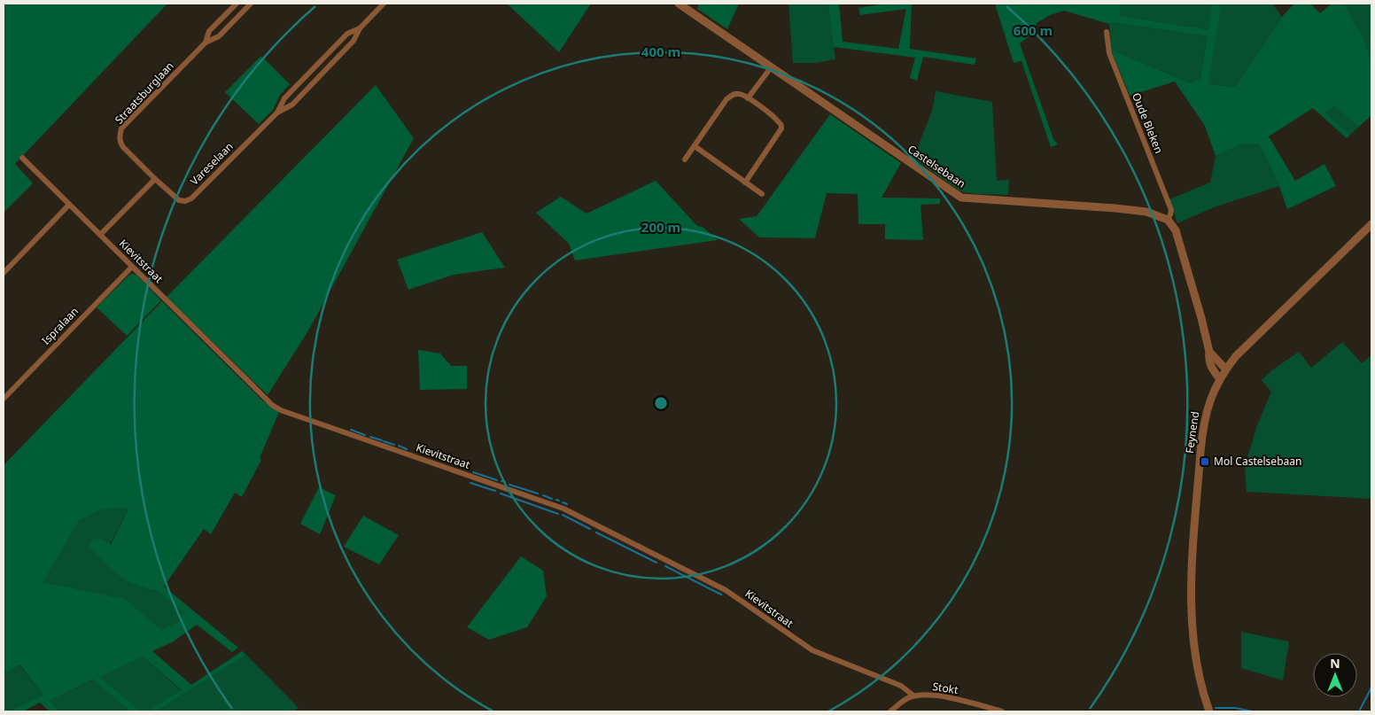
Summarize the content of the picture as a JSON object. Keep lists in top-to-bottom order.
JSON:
{
  "streets": {
    "street": [
      "Straatsburglaan",
      "Oude Bleken",
      "Vareselaan",
      "Castelsebaan",
      "Kievitstraat",
      "Ispralaan",
      "Feynend",
      "Stokt"
    ]
  },
  "crossings": [
    ["Straatsburglaan", "Vareselaan"],
    ["Oude Bleken", "Castelsebaan"],
    ["Kievitstraat", "Ispralaan"],
    ["Kievitstraat", "Stokt"]
  ],
  "places": {
    "transit": ["Mol Castelsebaan"]
  },
  "north": "top",
  "rings": ["600 m", "400 m", "200 m"]
}
